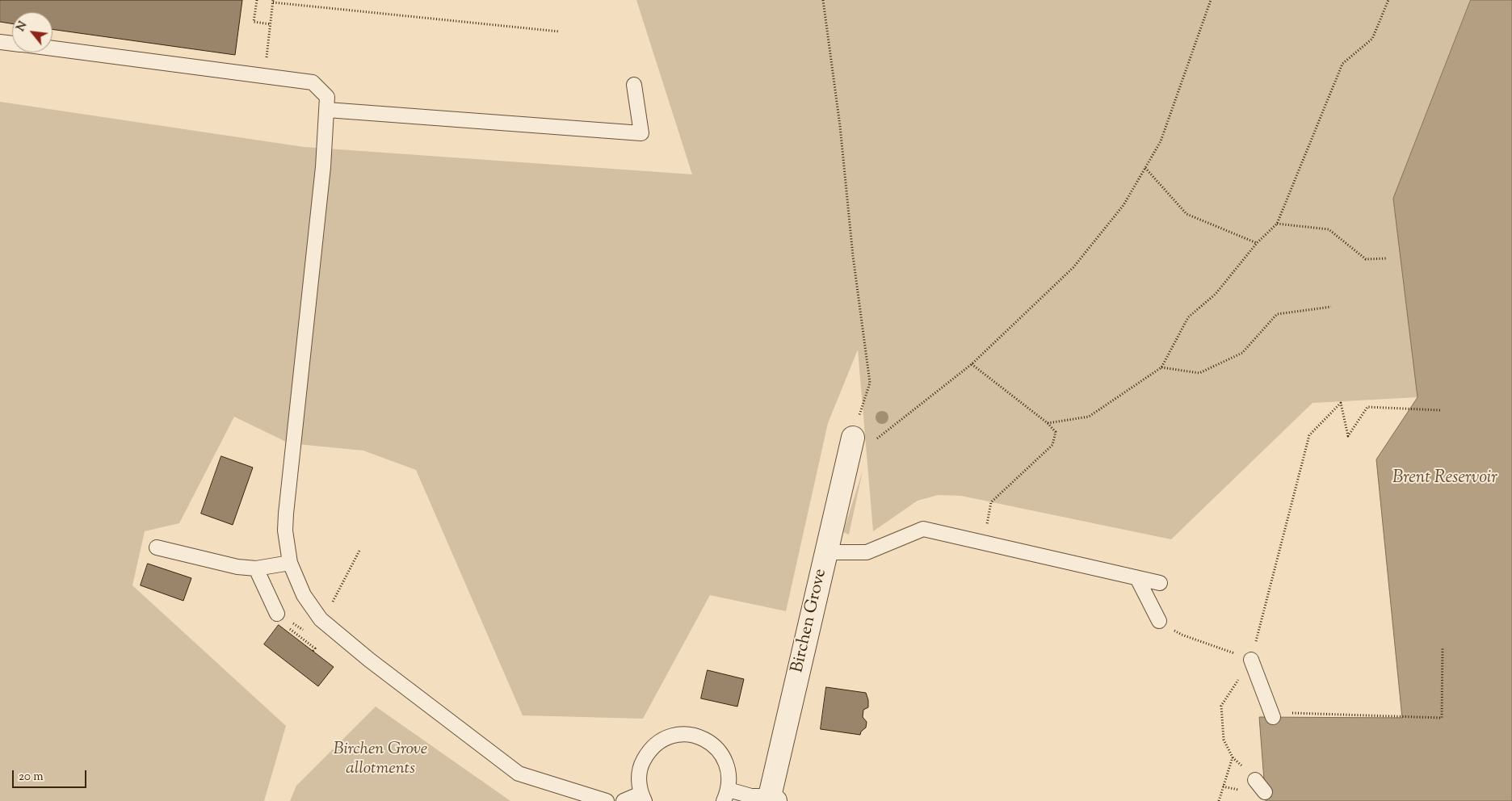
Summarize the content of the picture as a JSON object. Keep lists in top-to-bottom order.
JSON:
{
  "streets": {
    "street": ["Birchen Grove"]
  },
  "water": ["Brent Reservoir"],
  "parks": ["Birchen Grove allotments"],
  "scale_bar": "20 m",
  "north": "top left"
}
